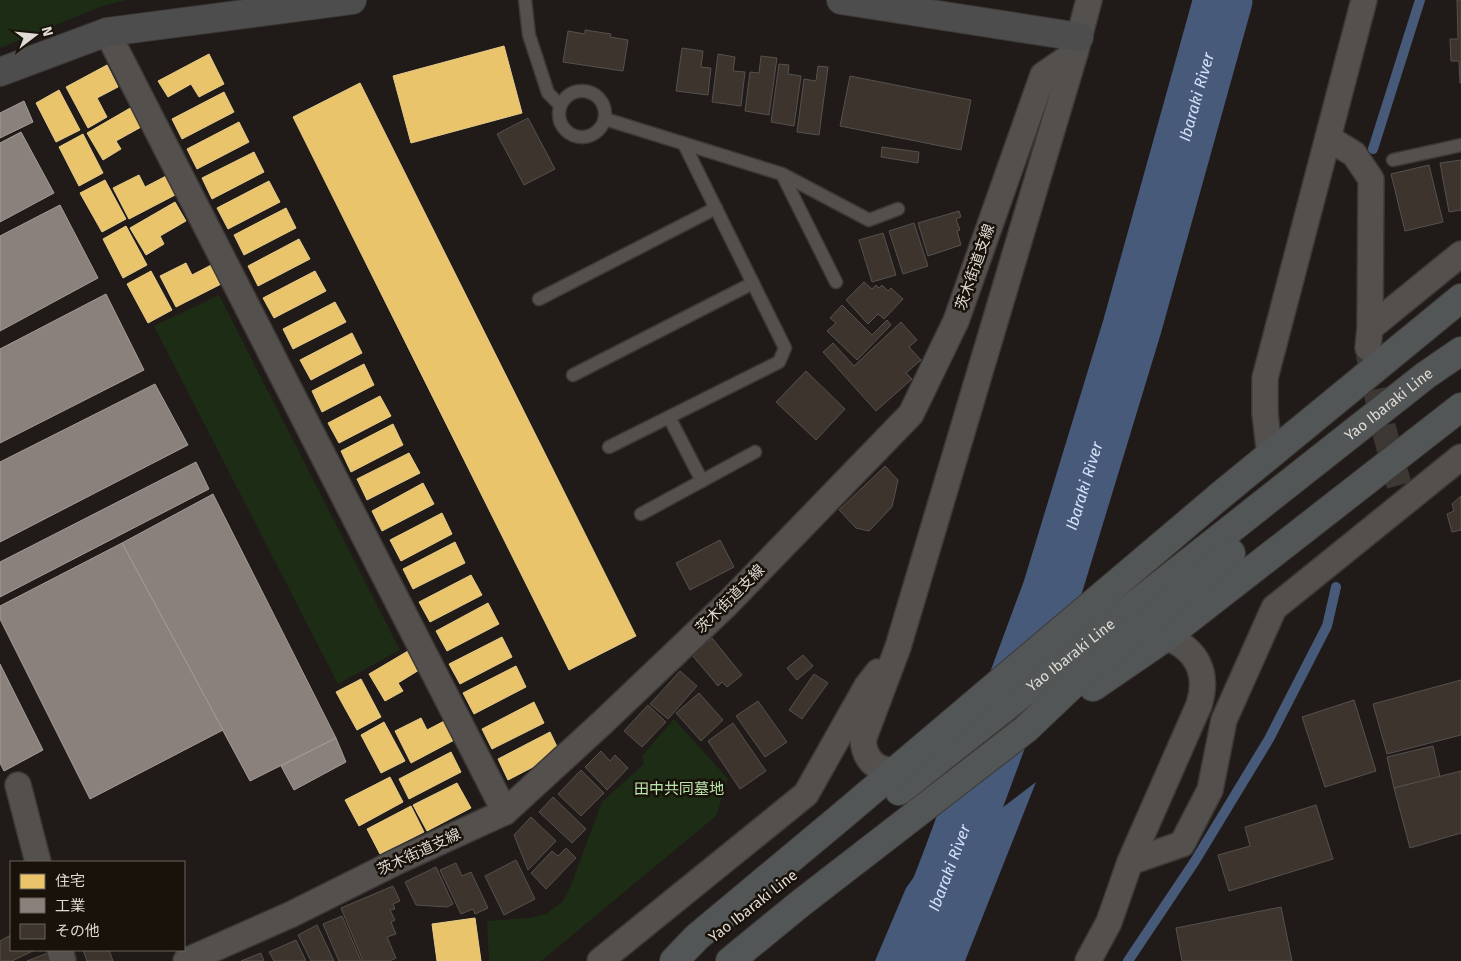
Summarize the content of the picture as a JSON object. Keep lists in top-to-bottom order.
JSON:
{
  "streets": {
    "main road": ["Yao Ibaraki Line"],
    "street": ["茨木街道支線"]
  },
  "water": ["Ibaraki River"],
  "parks": ["田中共同墓地"],
  "legend": ["住宅", "工業", "その他"],
  "north": "right"
}
